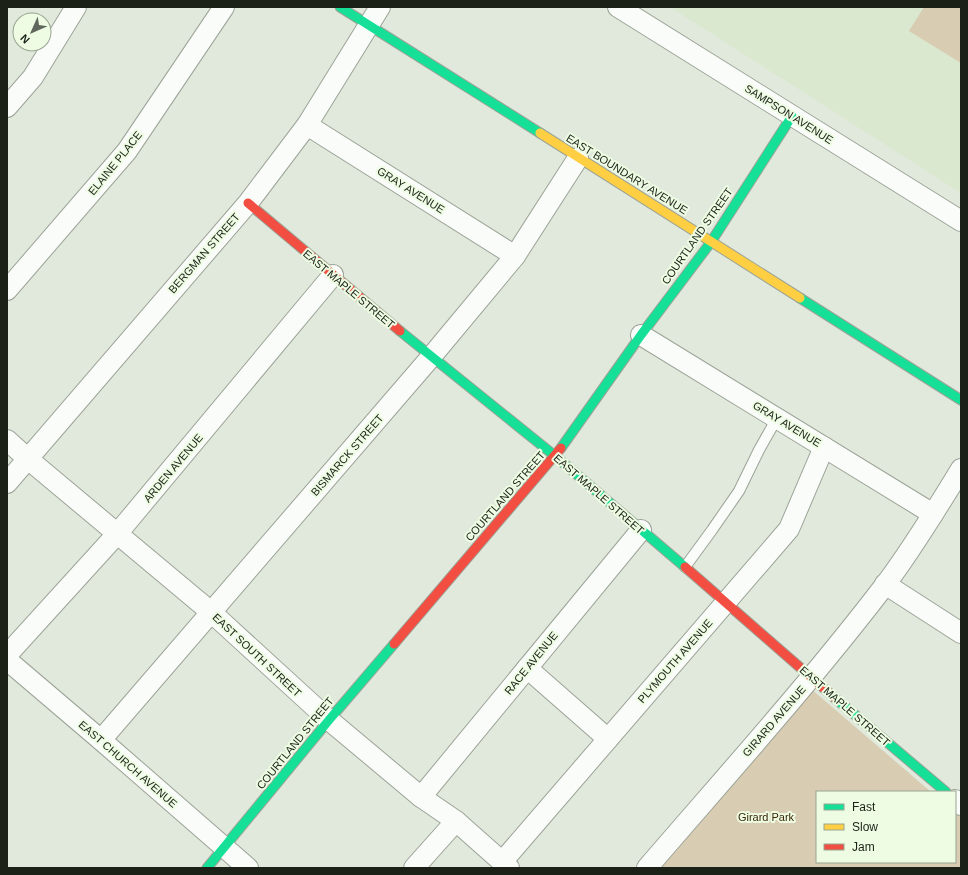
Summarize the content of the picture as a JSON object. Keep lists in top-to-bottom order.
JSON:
{
  "streets": {
    "street": [
      "SAMPSON AVENUE",
      "ELAINE PLACE",
      "EAST BOUNDARY AVENUE",
      "GRAY AVENUE",
      "COURTLAND STREET",
      "BERGMAN STREET",
      "EAST MAPLE STREET",
      "BISMARCK STREET",
      "ARDEN AVENUE",
      "EAST SOUTH STREET",
      "PLYMOUTH AVENUE",
      "RACE AVENUE",
      "GIRARD AVENUE",
      "EAST CHURCH AVENUE"
    ]
  },
  "crossings": [
    ["SAMPSON AVENUE", "COURTLAND STREET"],
    ["EAST BOUNDARY AVENUE", "COURTLAND STREET"],
    ["EAST BOUNDARY AVENUE", "BERGMAN STREET"],
    ["EAST BOUNDARY AVENUE", "BISMARCK STREET"],
    ["GRAY AVENUE", "COURTLAND STREET"],
    ["GRAY AVENUE", "BERGMAN STREET"],
    ["GRAY AVENUE", "BISMARCK STREET"],
    ["GRAY AVENUE", "PLYMOUTH AVENUE"],
    ["GRAY AVENUE", "GIRARD AVENUE"],
    ["COURTLAND STREET", "EAST MAPLE STREET"],
    ["COURTLAND STREET", "EAST SOUTH STREET"],
    ["COURTLAND STREET", "EAST CHURCH AVENUE"],
    ["BERGMAN STREET", "EAST MAPLE STREET"],
    ["BERGMAN STREET", "EAST SOUTH STREET"],
    ["EAST MAPLE STREET", "BISMARCK STREET"],
    ["EAST MAPLE STREET", "ARDEN AVENUE"],
    ["EAST MAPLE STREET", "PLYMOUTH AVENUE"],
    ["EAST MAPLE STREET", "RACE AVENUE"],
    ["EAST MAPLE STREET", "GIRARD AVENUE"],
    ["BISMARCK STREET", "EAST SOUTH STREET"],
    ["BISMARCK STREET", "EAST CHURCH AVENUE"],
    ["ARDEN AVENUE", "EAST SOUTH STREET"],
    ["EAST SOUTH STREET", "PLYMOUTH AVENUE"],
    ["EAST SOUTH STREET", "RACE AVENUE"]
  ],
  "parks": ["Girard Park"],
  "legend": ["Fast", "Slow", "Jam"],
  "north": "bottom left"
}
